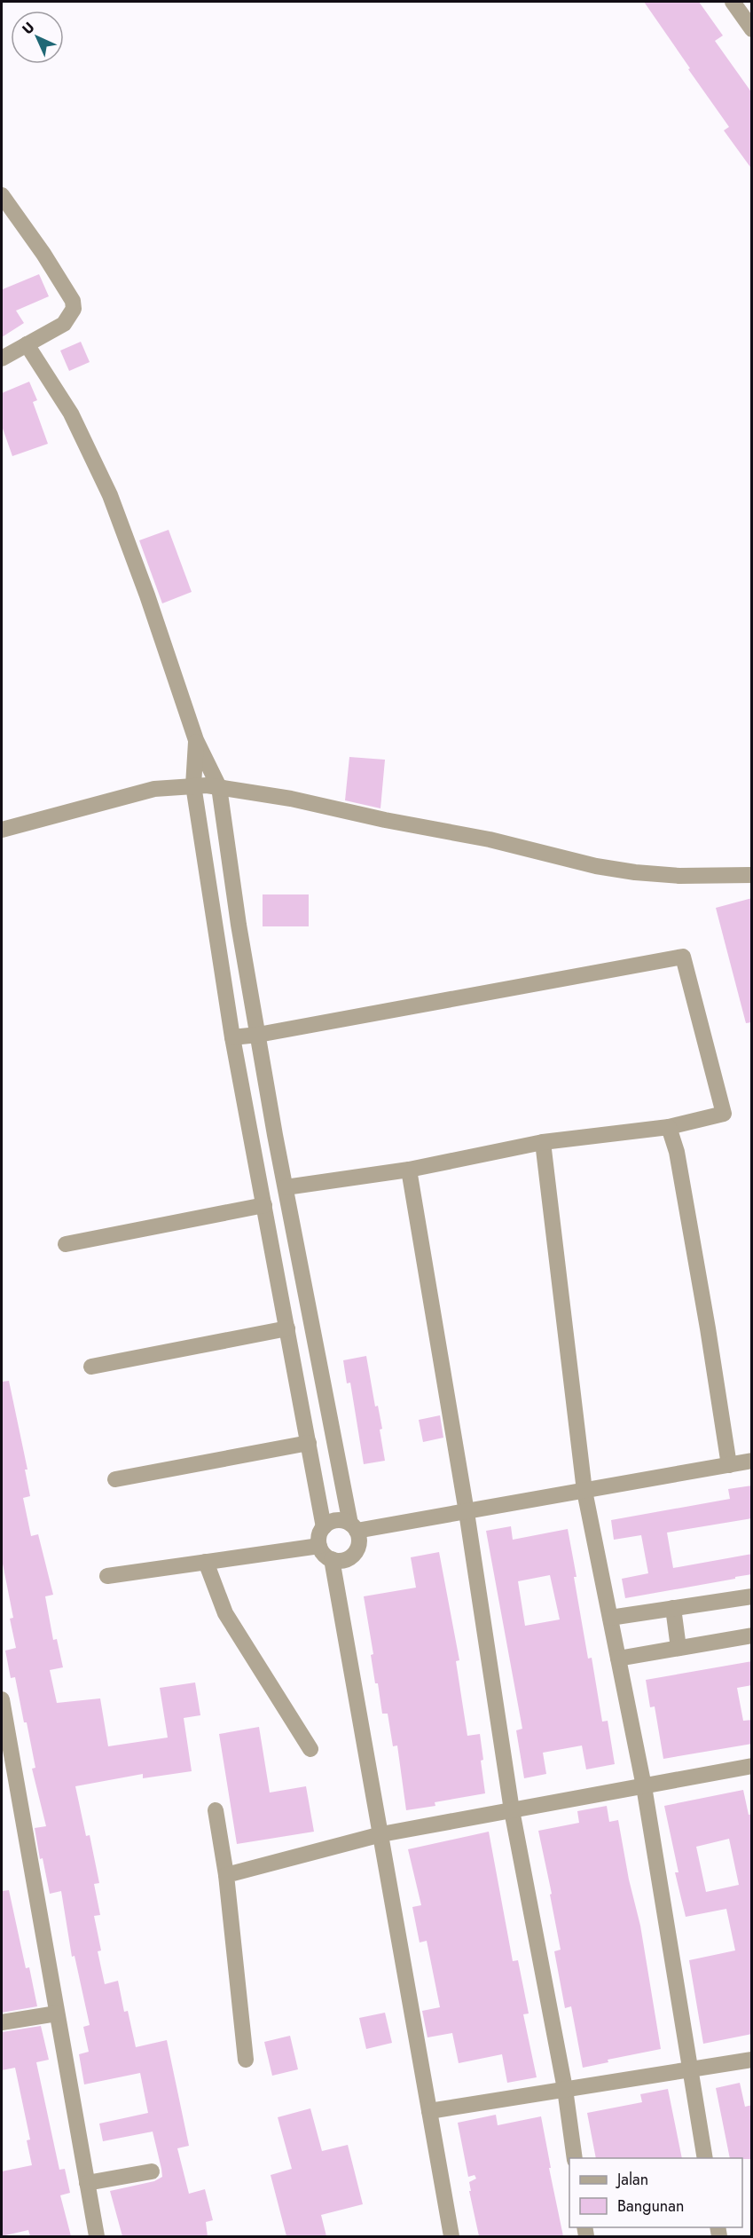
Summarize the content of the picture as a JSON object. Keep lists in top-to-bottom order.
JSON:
{
  "legend": ["Jalan", "Bangunan"],
  "north": "top left"
}
